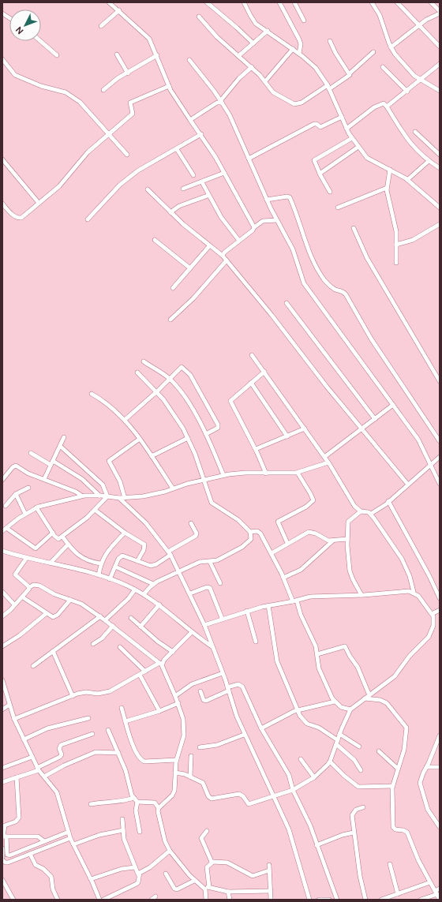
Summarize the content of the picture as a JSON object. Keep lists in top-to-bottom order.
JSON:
{
  "north": "bottom left"
}
